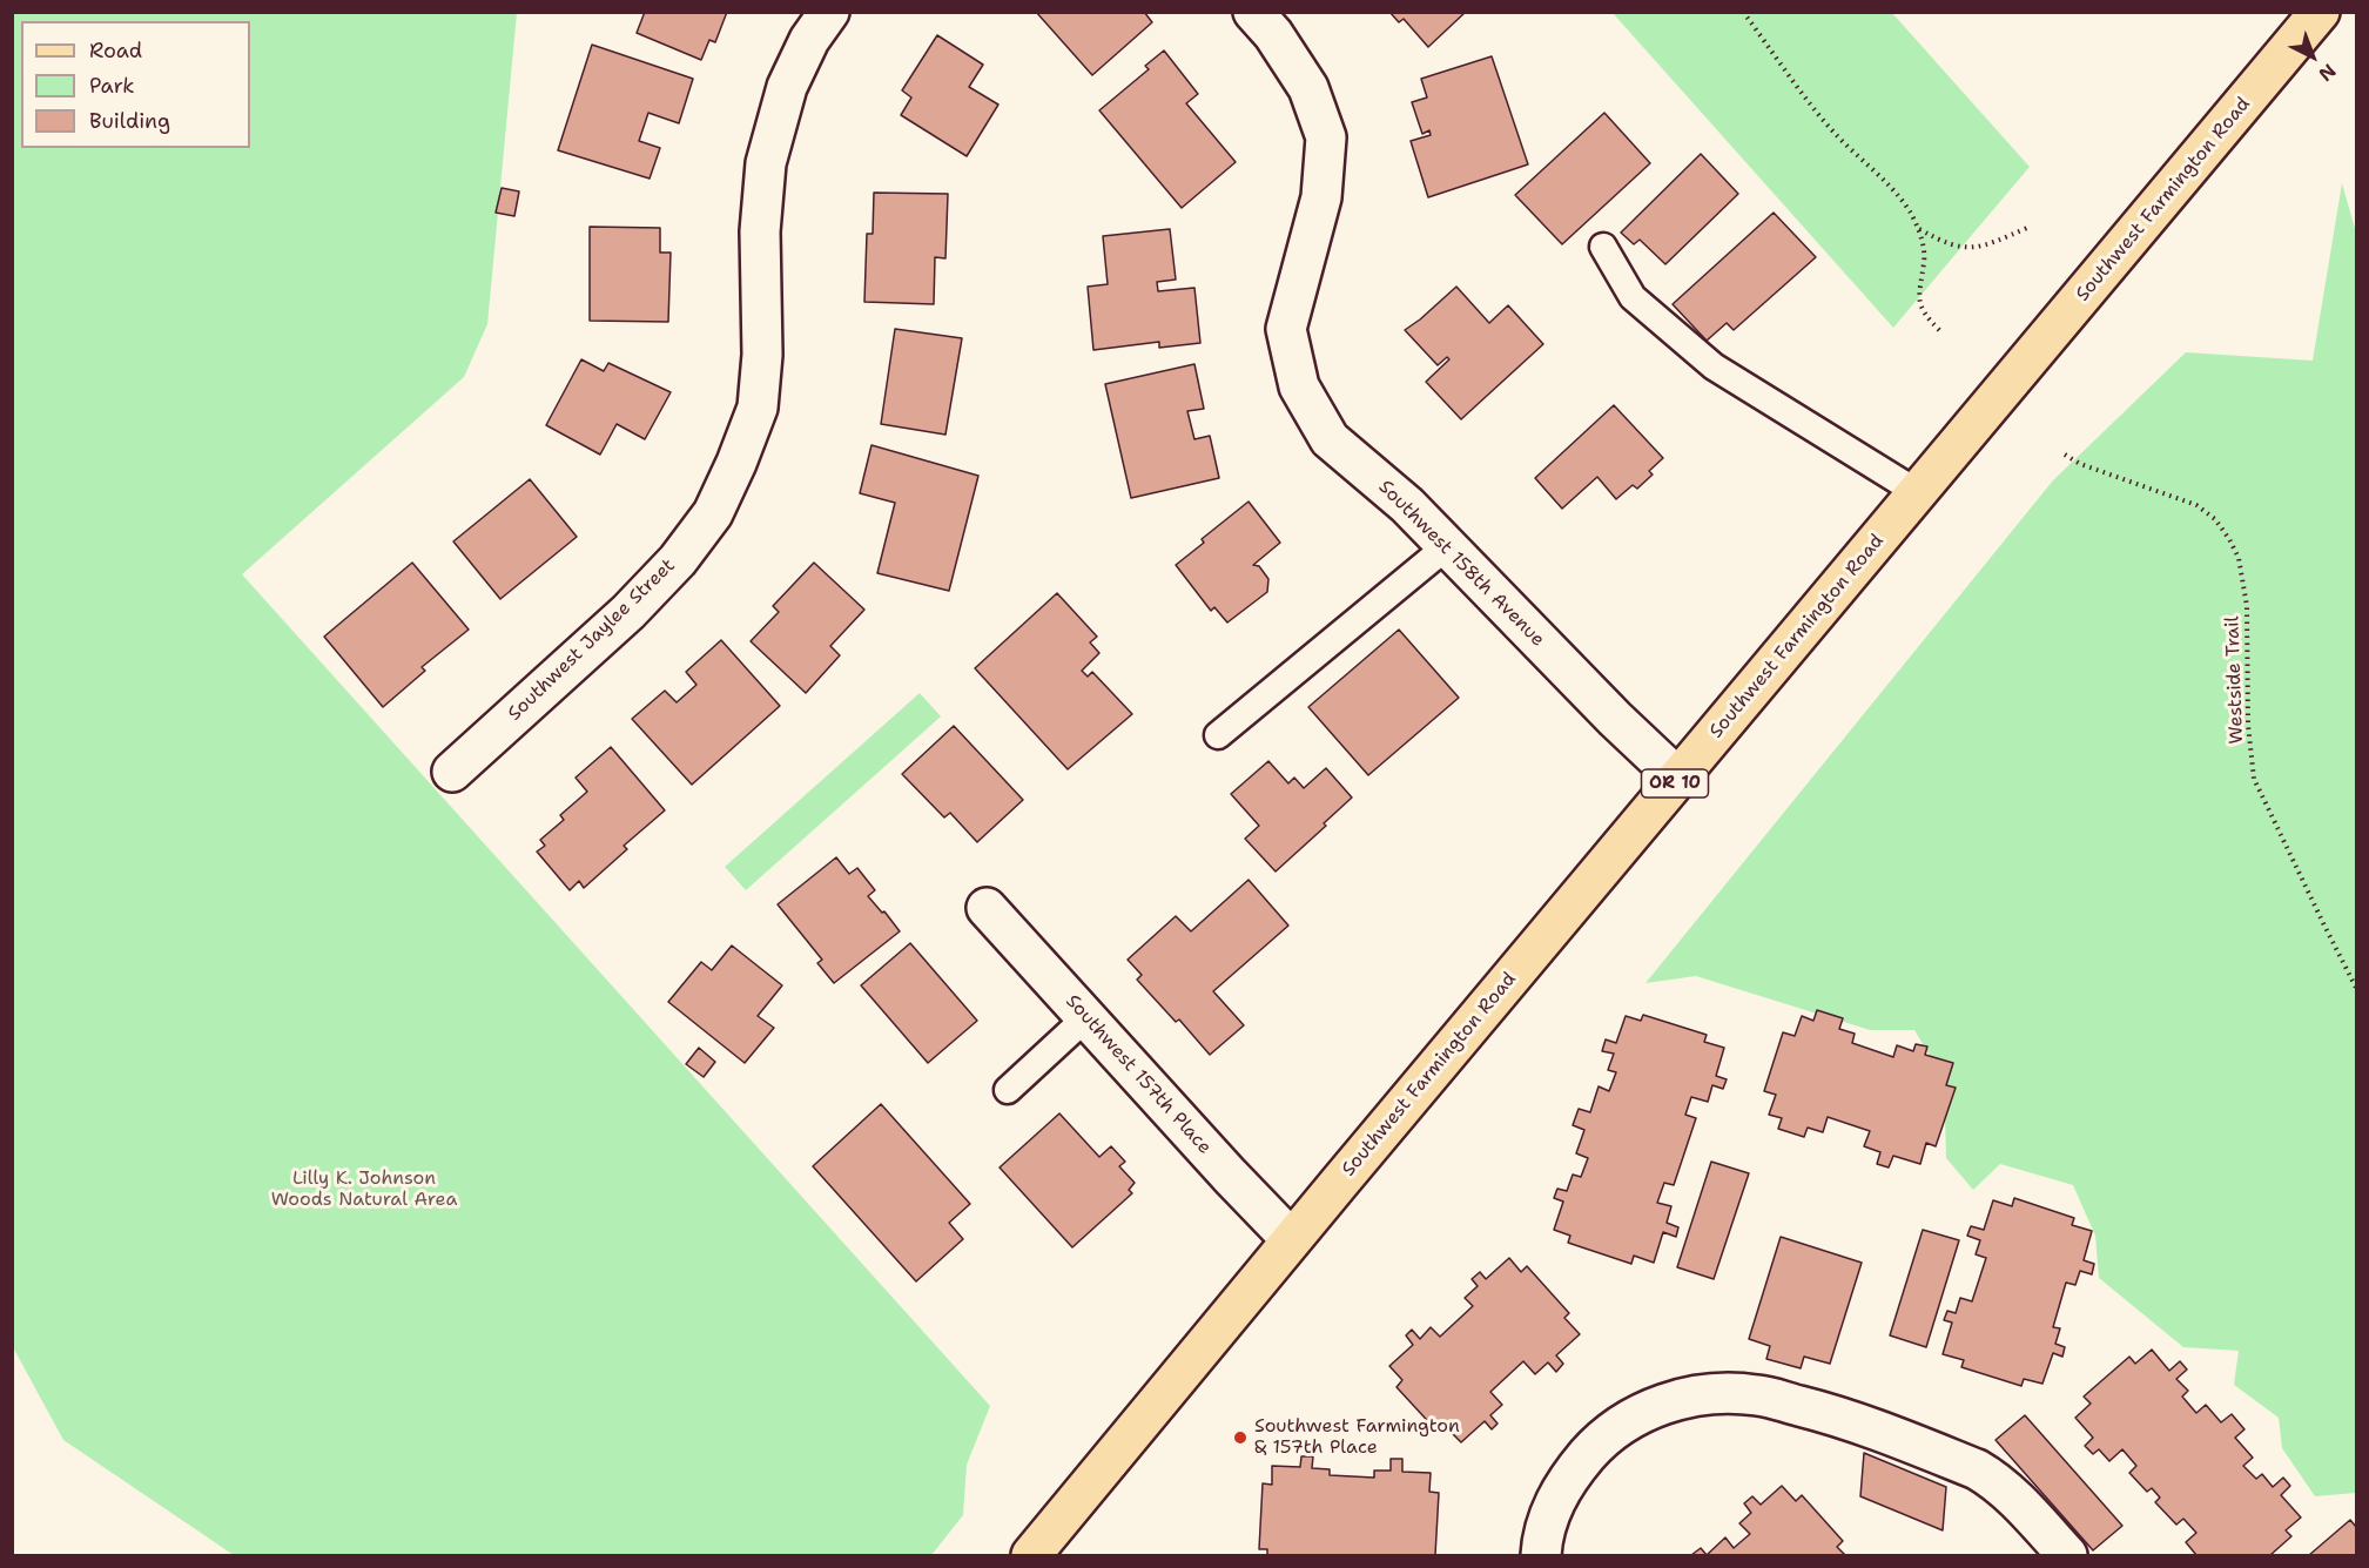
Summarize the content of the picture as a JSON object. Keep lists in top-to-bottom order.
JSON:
{
  "streets": {
    "main road": ["Southwest Farmington Road", "OR 10"],
    "street": ["Southwest 158th Avenue", "Southwest Jaylee Street", "Southwest 157th Place"],
    "path": ["Westside Trail"]
  },
  "crossings": [
    ["Southwest Farmington Road", "Southwest 158th Avenue"],
    ["Southwest Farmington Road", "Southwest 157th Place"]
  ],
  "parks": ["Lilly K. Johnson Woods Natural Area"],
  "places": ["Southwest Farmington & 157th Place"],
  "legend": ["Road", "Park", "Building"],
  "north": "bottom right"
}
